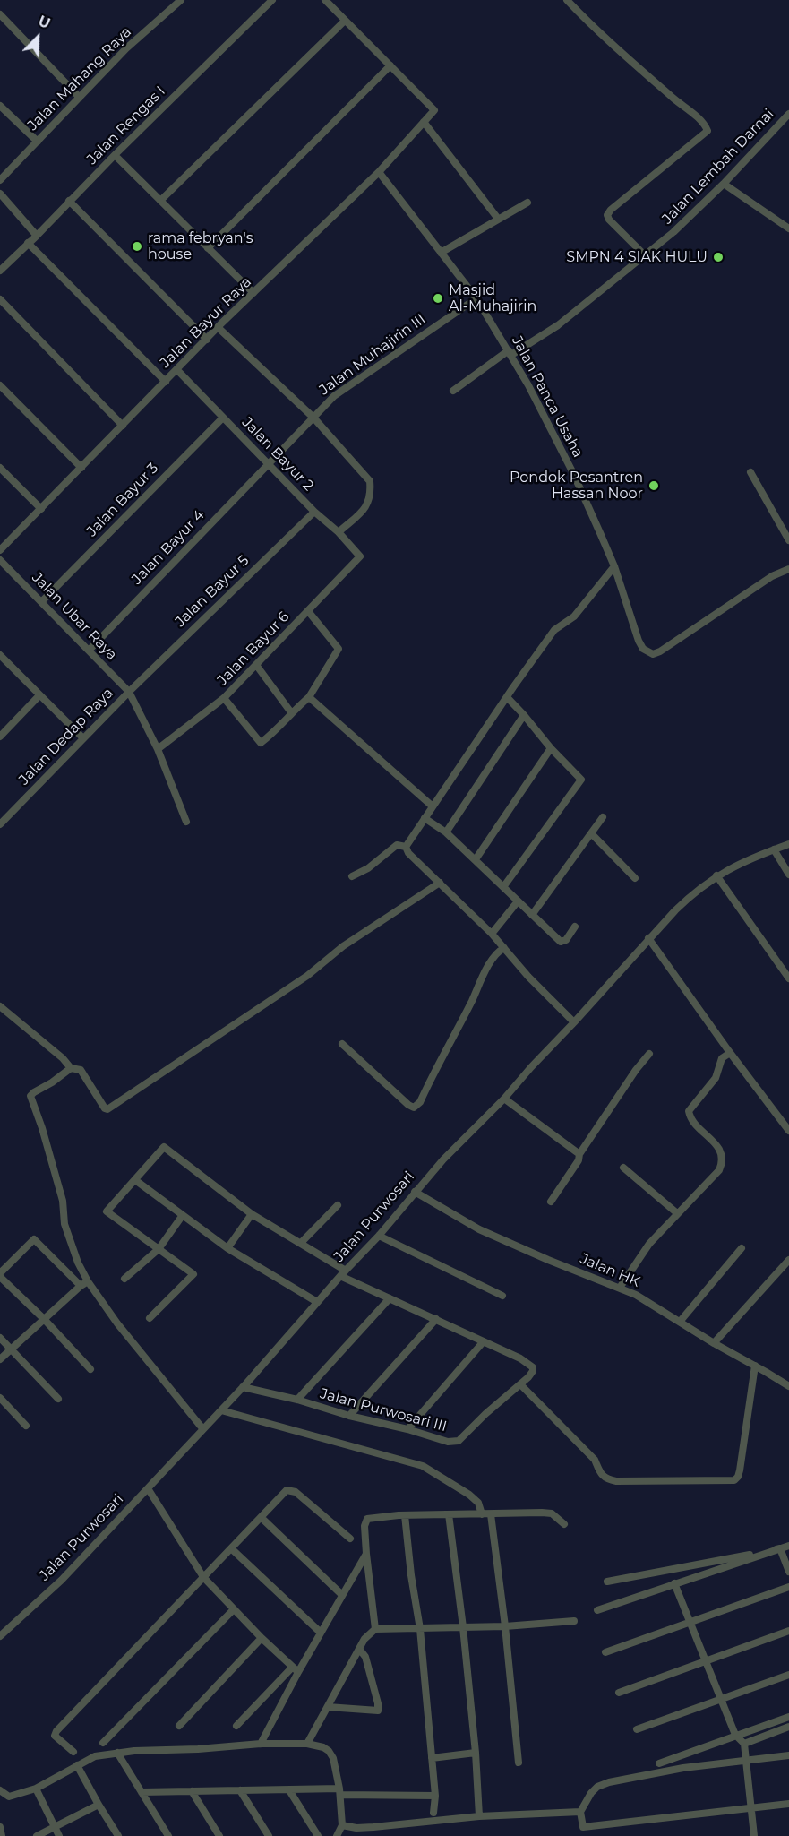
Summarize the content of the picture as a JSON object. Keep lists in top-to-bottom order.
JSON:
{
  "streets": {
    "street": [
      "Jalan Mahang Raya",
      "Jalan Rengas I",
      "Jalan Lembah Damai",
      "Jalan Bayur Raya",
      "Jalan Muhajirin III",
      "Jalan Panca Usaha",
      "Jalan Bayur 2",
      "Jalan Bayur 3",
      "Jalan Bayur 4",
      "Jalan Bayur 5",
      "Jalan Ubar Raya",
      "Jalan Bayur 6",
      "Jalan Dedap Raya",
      "Jalan Purwosari",
      "Jalan HK",
      "Jalan Purwosari III"
    ]
  },
  "crossings": [
    ["Jalan Lembah Damai", "Jalan Panca Usaha"],
    ["Jalan Bayur Raya", "Jalan Panca Usaha"],
    ["Jalan Bayur Raya", "Jalan Bayur 2"],
    ["Jalan Muhajirin III", "Jalan Panca Usaha"],
    ["Jalan Muhajirin III", "Jalan Bayur 2"],
    ["Jalan Muhajirin III", "Jalan Bayur 4"],
    ["Jalan Bayur 2", "Jalan Bayur 3"],
    ["Jalan Bayur 2", "Jalan Bayur 4"],
    ["Jalan Bayur 2", "Jalan Bayur 5"],
    ["Jalan Bayur 2", "Jalan Bayur 6"],
    ["Jalan Bayur 3", "Jalan Ubar Raya"],
    ["Jalan Bayur 4", "Jalan Ubar Raya"],
    ["Jalan Bayur 5", "Jalan Ubar Raya"],
    ["Jalan Bayur 5", "Jalan Dedap Raya"],
    ["Jalan Ubar Raya", "Jalan Bayur 6"],
    ["Jalan Ubar Raya", "Jalan Dedap Raya"],
    ["Jalan Purwosari", "Jalan HK"],
    ["Jalan Purwosari", "Jalan Purwosari III"]
  ],
  "places": [
    "rama febryan's house",
    "SMPN 4 SIAK HULU",
    "Masjid Al-Muhajirin",
    "Pondok Pesantren Hassan Noor"
  ],
  "north": "top right"
}
